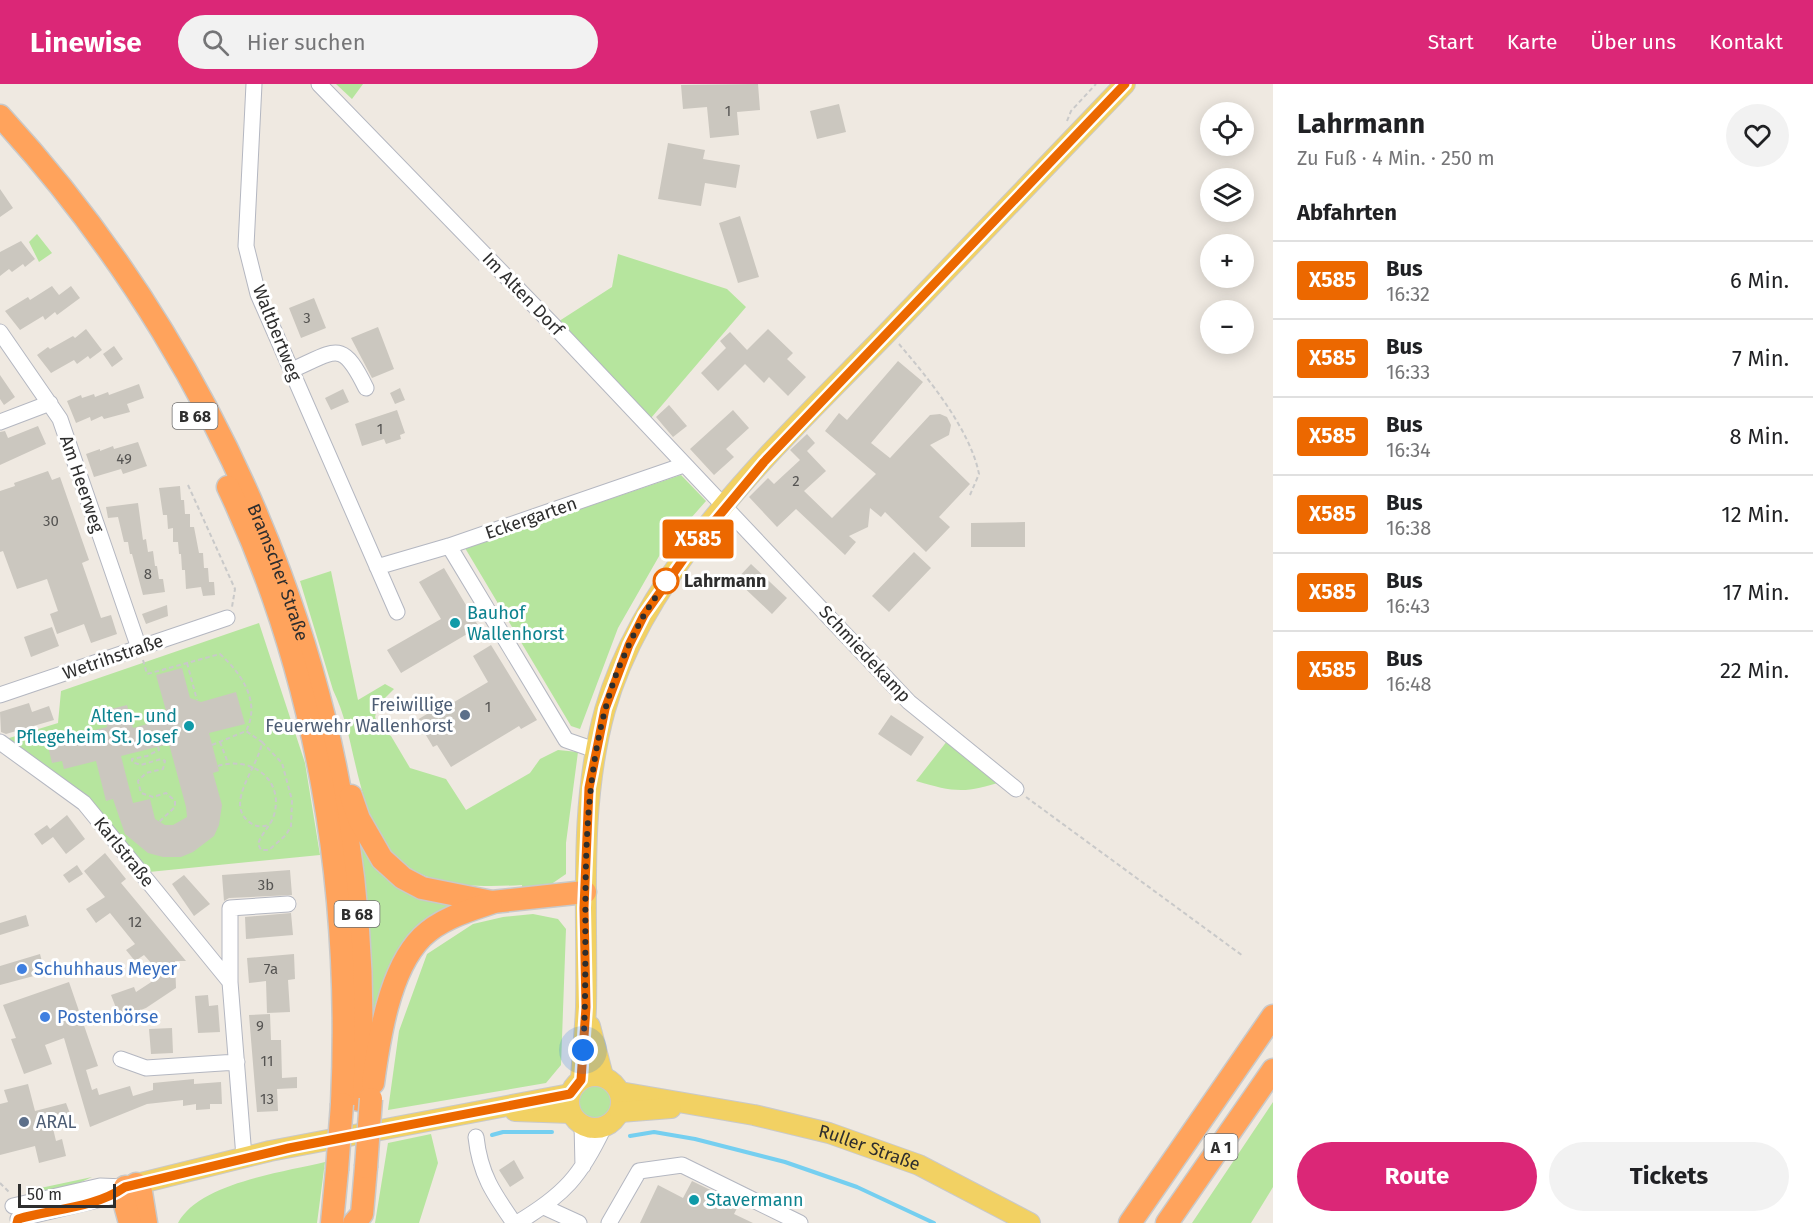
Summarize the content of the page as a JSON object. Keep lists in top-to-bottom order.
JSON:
{
  "streets": {
    "highway": ["B 68", "Bramscher Straße", "A 1"],
    "main road": ["Ruller Straße"],
    "street": [
      "Im Alten Dorf",
      "Waltbertweg",
      "Am Heerweg",
      "Eckergarten",
      "Schmiedekamp",
      "Wetrihstraße",
      "Karlstraße"
    ]
  },
  "crossings": [
    ["Im Alten Dorf", "Eckergarten"],
    ["Im Alten Dorf", "Schmiedekamp"],
    ["Waltbertweg", "Eckergarten"],
    ["B 68", "Bramscher Straße"],
    ["Am Heerweg", "Wetrihstraße"]
  ],
  "places": [
    "Lahrmann",
    "Bauhof Wallenhorst",
    "Freiwillige Feuerwehr Wallenhorst",
    "Alten- und Pflegeheim St. Josef",
    "Schuhhaus Meyer",
    "Postenbörse",
    "ARAL",
    "Stavermann"
  ],
  "lines": ["bus line X585"],
  "house_numbers": [
    "1",
    "3",
    "1",
    "49",
    "2",
    "30",
    "8",
    "1",
    "3b",
    "12",
    "7a",
    "9",
    "11",
    "13"
  ],
  "scale_bar": "50 m",
  "page": {
    "header": "Linewise",
    "search": "Hier suchen",
    "nav": [
      "Start",
      "Karte",
      "Über uns",
      "Kontakt"
    ],
    "on_map": "X585",
    "heading": [
      ["Lahrmann", "Zu Fuß · 4 Min. · 250 m"],
      "Abfahrten"
    ],
    "map_buttons": ["+", "−"],
    "list": [
      {
        "mark": "X585",
        "name": "Bus",
        "note": "16:32",
        "value": "6 Min."
      },
      {
        "mark": "X585",
        "name": "Bus",
        "note": "16:33",
        "value": "7 Min."
      },
      {
        "mark": "X585",
        "name": "Bus",
        "note": "16:34",
        "value": "8 Min."
      },
      {
        "mark": "X585",
        "name": "Bus",
        "note": "16:38",
        "value": "12 Min."
      },
      {
        "mark": "X585",
        "name": "Bus",
        "note": "16:43",
        "value": "17 Min."
      },
      {
        "mark": "X585",
        "name": "Bus",
        "note": "16:48",
        "value": "22 Min."
      }
    ],
    "buttons": ["Route", "Tickets"],
    "scale": "50 m"
  }
}
